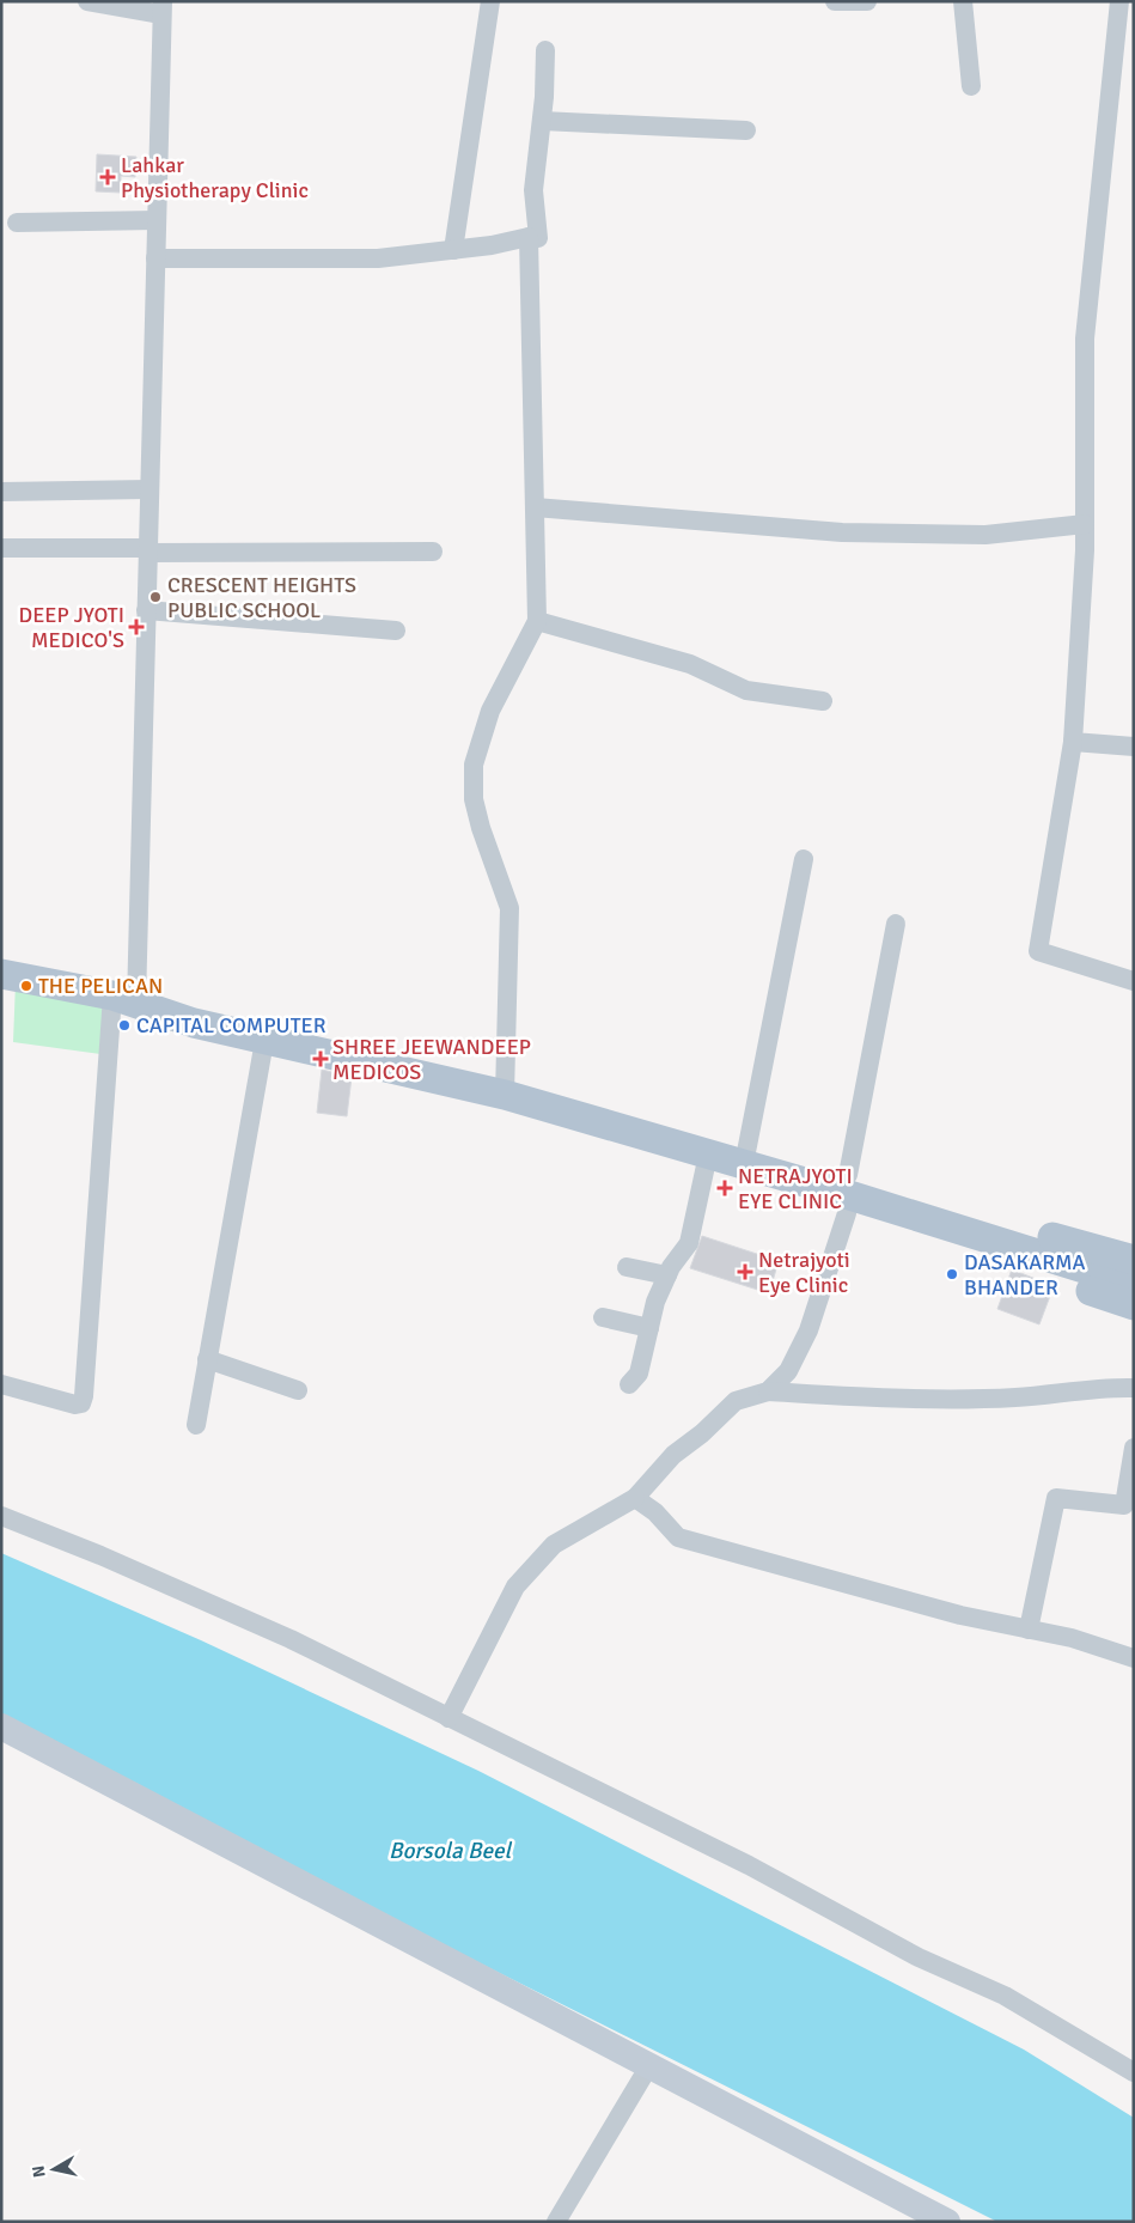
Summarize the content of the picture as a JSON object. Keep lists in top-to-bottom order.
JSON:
{
  "water": ["Borsola Beel"],
  "places": {
    "health": [
      "Lahkar Physiotherapy Clinic",
      "DEEP JYOTI MEDICO'S",
      "SHREE JEEWANDEEP MEDICOS",
      "NETRAJYOTI EYE CLINIC",
      "Netrajyoti Eye Clinic"
    ],
    "other": [
      "CRESCENT HEIGHTS PUBLIC SCHOOL",
      "THE PELICAN",
      "CAPITAL COMPUTER",
      "DASAKARMA BHANDER"
    ]
  },
  "north": "left"
}
